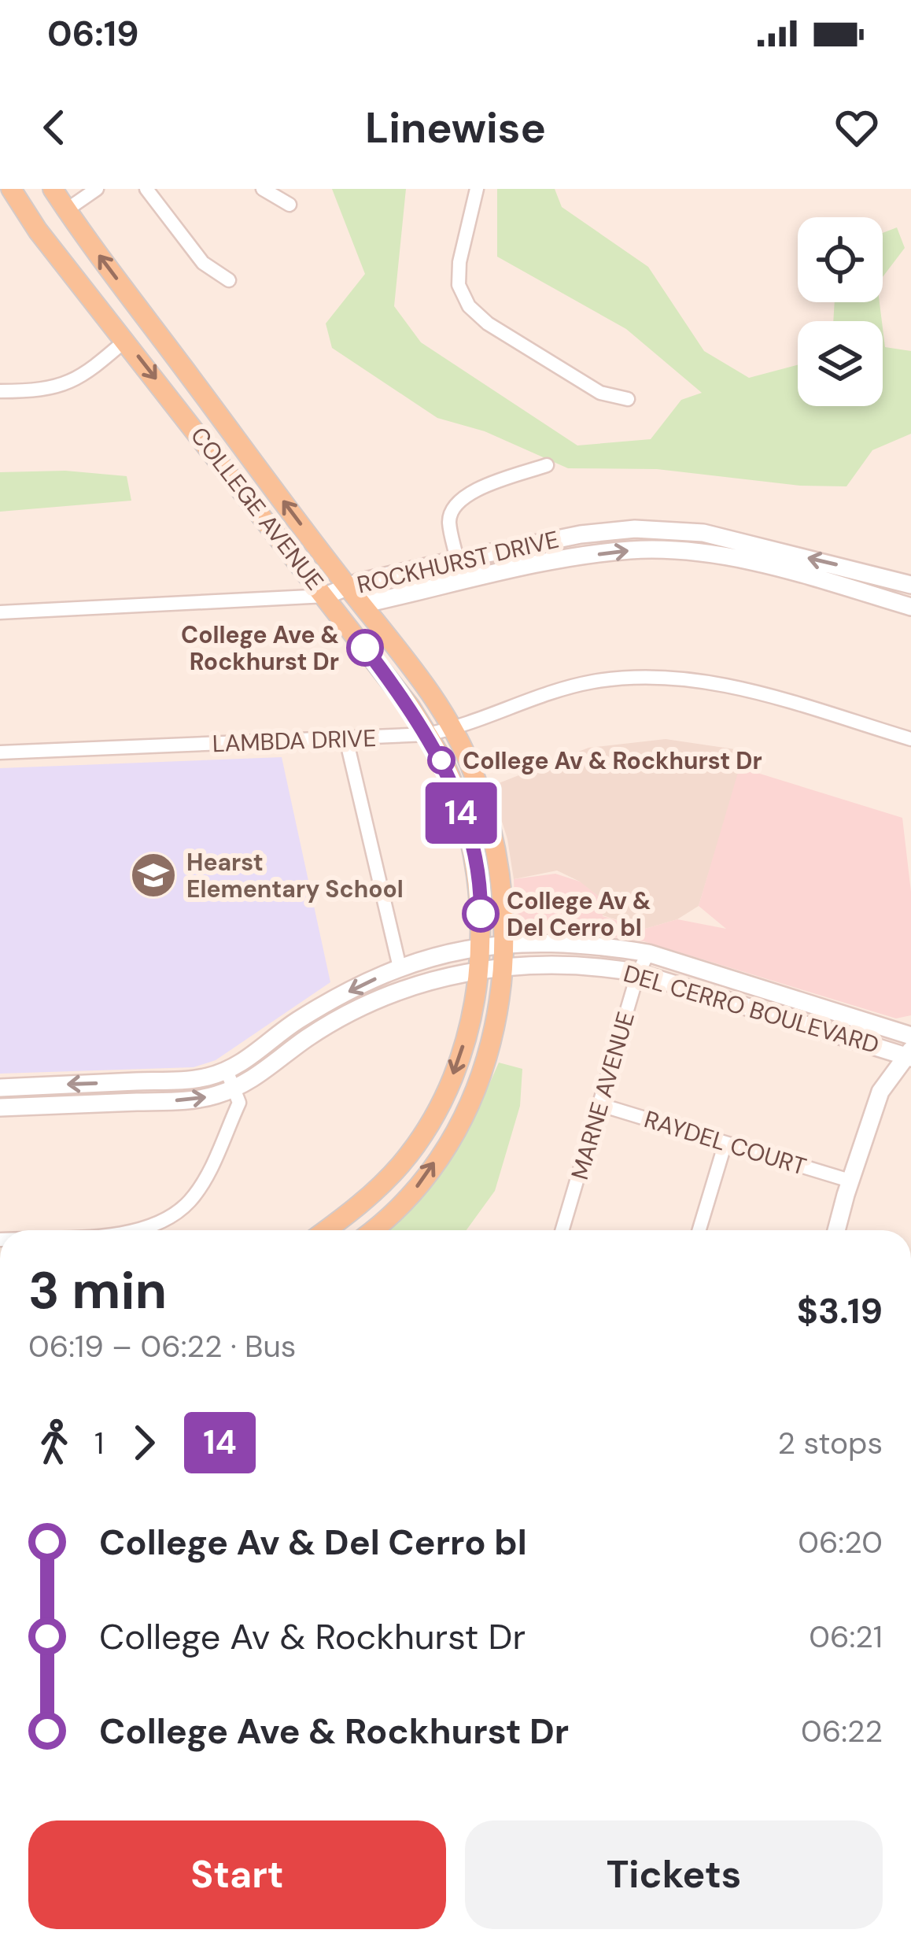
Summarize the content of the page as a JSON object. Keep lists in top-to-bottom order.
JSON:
{
  "streets": {
    "main road": ["COLLEGE AVENUE"],
    "street": [
      "ROCKHURST DRIVE",
      "LAMBDA DRIVE",
      "DEL CERRO BOULEVARD",
      "MARNE AVENUE",
      "RAYDEL COURT"
    ]
  },
  "crossings": [
    ["COLLEGE AVENUE", "ROCKHURST DRIVE"],
    ["COLLEGE AVENUE", "LAMBDA DRIVE"],
    ["COLLEGE AVENUE", "DEL CERRO BOULEVARD"],
    ["DEL CERRO BOULEVARD", "MARNE AVENUE"],
    ["MARNE AVENUE", "RAYDEL COURT"]
  ],
  "places": {
    "other": ["College Ave & Rockhurst Dr", "College Av & Rockhurst Dr", "College Av & Del Cerro bl"],
    "school or university": ["Hearst Elementary School"]
  },
  "lines": ["bus line 14"],
  "page": {
    "status": "06:19",
    "header": "Linewise",
    "on_map": "14",
    "heading": ["3 min", "06:19 – 06:22 · Bus", "$3.19"],
    "legs": ["1", "14", "2 stops"],
    "list": [
      {
        "name": "College Av & Del Cerro bl",
        "value": "06:20"
      },
      {
        "name": "College Av & Rockhurst Dr",
        "value": "06:21"
      },
      {
        "name": "College Ave & Rockhurst Dr",
        "value": "06:22"
      }
    ],
    "buttons": ["Start", "Tickets"]
  }
}
